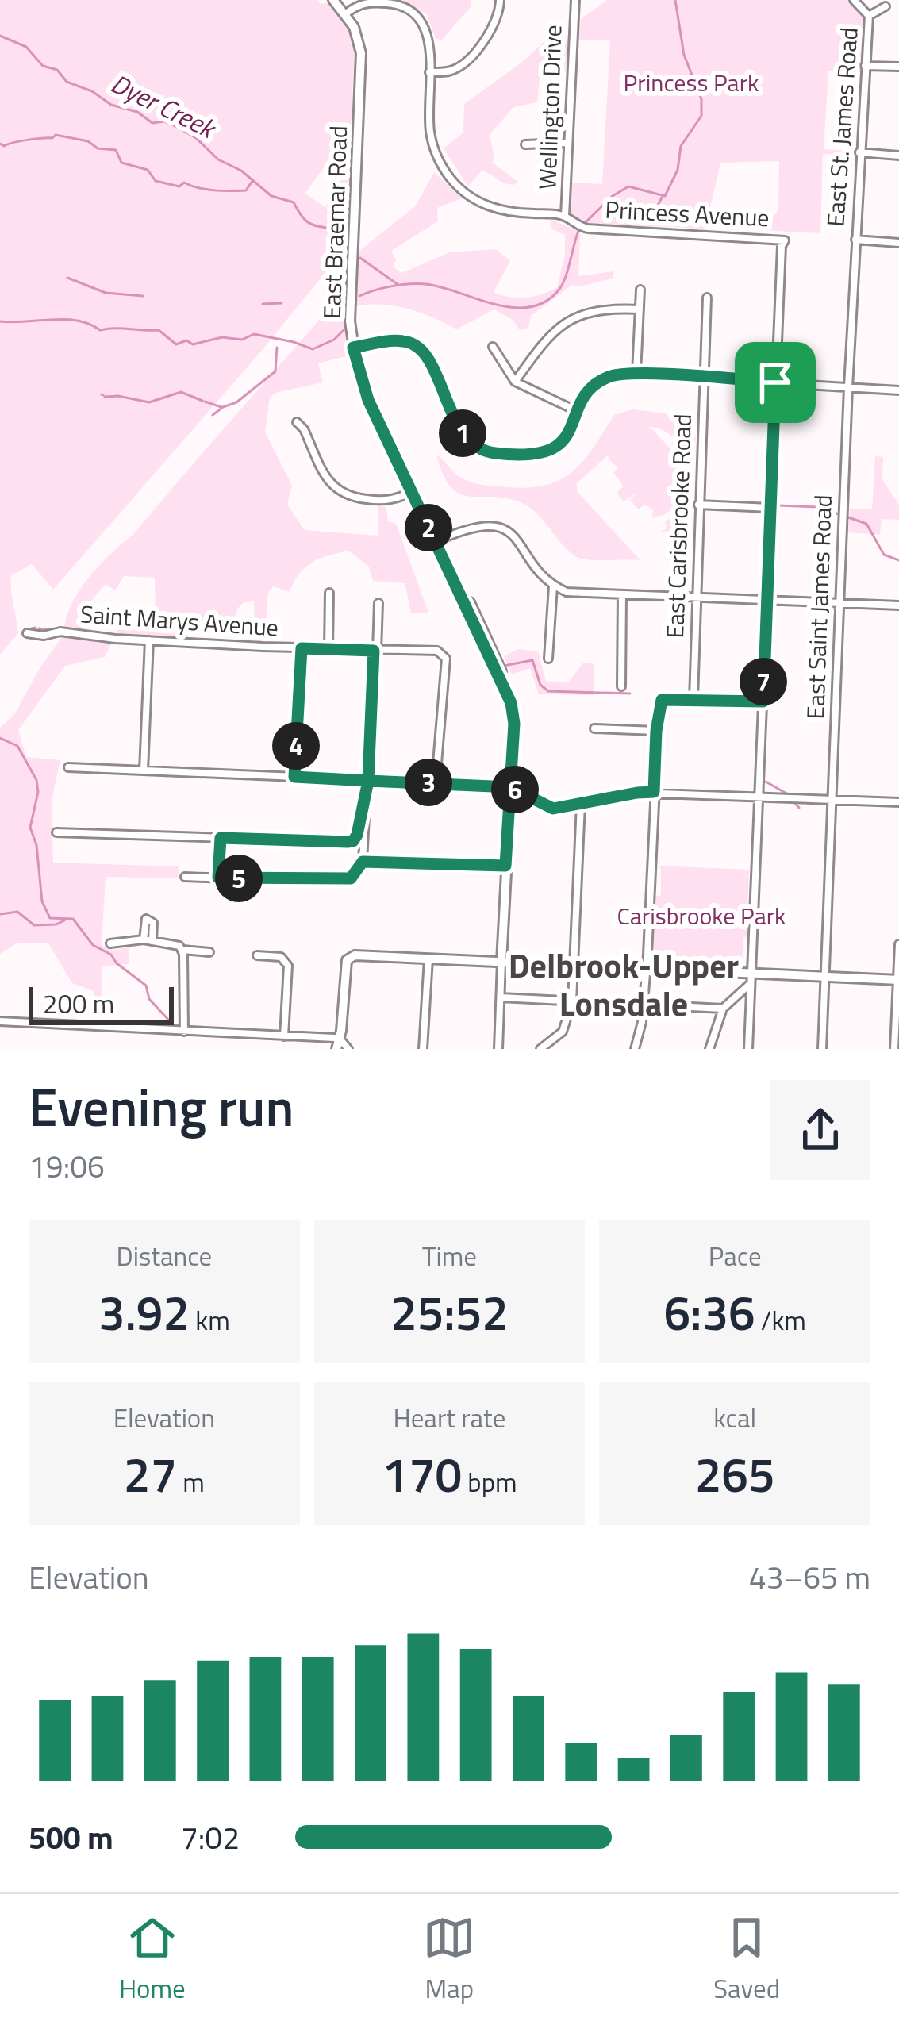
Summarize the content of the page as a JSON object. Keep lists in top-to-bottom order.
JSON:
{
  "streets": {
    "street": [
      "Wellington Drive",
      "East St. James Road",
      "Princess Avenue",
      "East Braemar Road",
      "East Carisbrooke Road",
      "East Saint James Road",
      "Saint Marys Avenue"
    ]
  },
  "crossings": [
    ["Wellington Drive", "Princess Avenue"],
    ["East St. James Road", "East Saint James Road"],
    ["Princess Avenue", "East Braemar Road"]
  ],
  "districts": ["Delbrook-Upper Lonsdale"],
  "water": ["Dyer Creek"],
  "parks": ["Princess Park", "Carisbrooke Park"],
  "scale_bar": "200 m",
  "page": {
    "pins": [
      "1",
      "2",
      "7",
      "4",
      "3",
      "6",
      "5"
    ],
    "scale": "200 m",
    "heading": ["Evening run", "19:06"],
    "stats": [
      ["Distance", "3.92 km"],
      ["Time", "25:52"],
      ["Pace", "6:36 /km"],
      ["Elevation", "27 m"],
      ["Heart rate", "170 bpm"],
      ["kcal", "265"]
    ],
    "chart": ["Elevation", "43–65 m"],
    "list": [
      {
        "name": "500 m",
        "note": "7:02"
      }
    ],
    "tabs": ["Home", "Map", "Saved"]
  }
}
